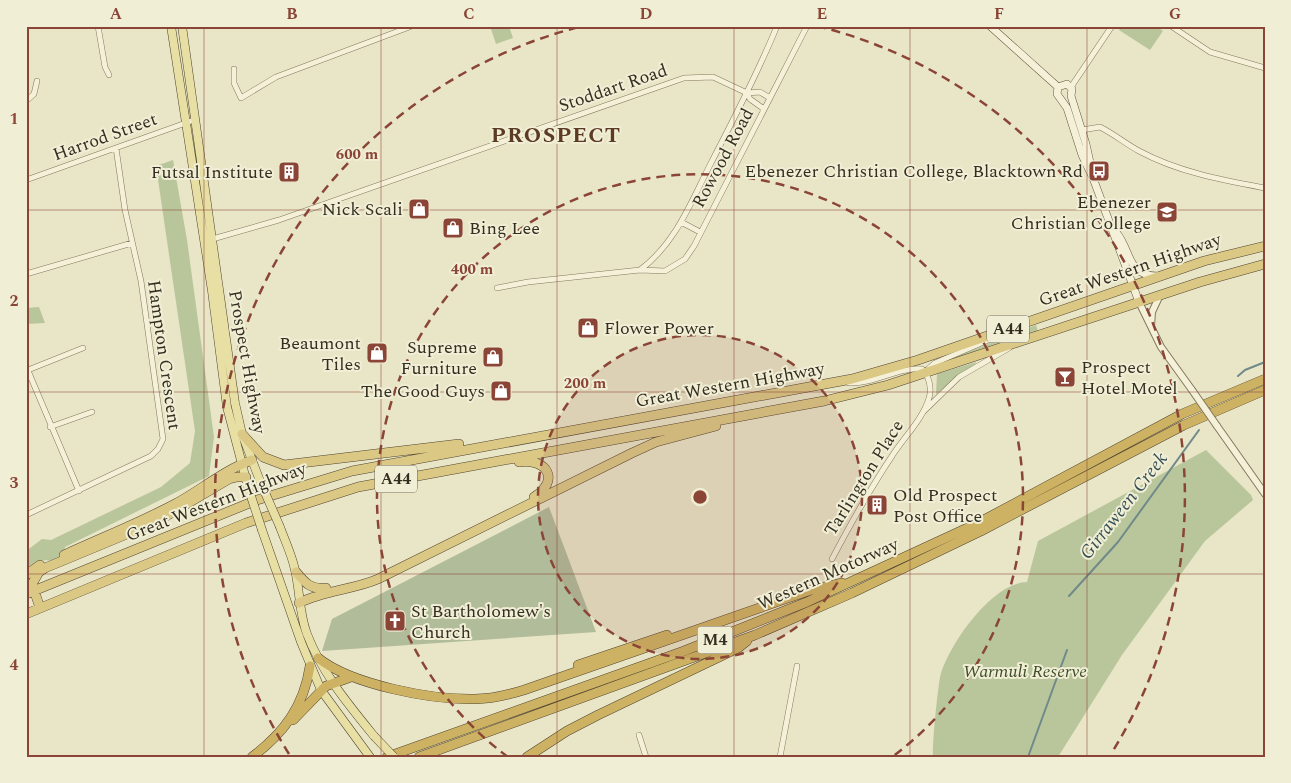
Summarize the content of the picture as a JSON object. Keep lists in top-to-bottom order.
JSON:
{
  "streets": {
    "highway": [
      "Great Western Highway",
      "A44",
      "Western Motorway",
      "M4"
    ],
    "main road": ["Prospect Highway"],
    "street": [
      "Stoddart Road",
      "Harrod Street",
      "Rowood Road",
      "Hampton Crescent",
      "Tarlington Place"
    ]
  },
  "crossings": [
    ["Stoddart Road", "Rowood Road"],
    ["Stoddart Road", "Prospect Highway"],
    ["Harrod Street", "Hampton Crescent"],
    ["Harrod Street", "Prospect Highway"],
    ["Great Western Highway", "Tarlington Place"]
  ],
  "districts": ["PROSPECT"],
  "water": ["Girraween Creek"],
  "parks": ["Warmuli Reserve"],
  "places": {
    "bus stop": ["Ebenezer Christian College, Blacktown Rd"],
    "building": ["Futsal Institute", "Old Prospect Post Office"],
    "shop": [
      "Nick Scali",
      "Bing Lee",
      "Flower Power",
      "Beaumont Tiles",
      "Supreme Furniture",
      "The Good Guys"
    ],
    "school or university": ["Ebenezer Christian College"],
    "bar": ["Prospect Hotel Motel"],
    "church": ["St Bartholomew's Church"]
  },
  "grid": {
    "columns": [
      "A",
      "B",
      "C",
      "D",
      "E",
      "F",
      "G"
    ],
    "rows": [
      "1",
      "2",
      "3",
      "4"
    ]
  },
  "rings": ["600 m", "400 m", "200 m"]
}
